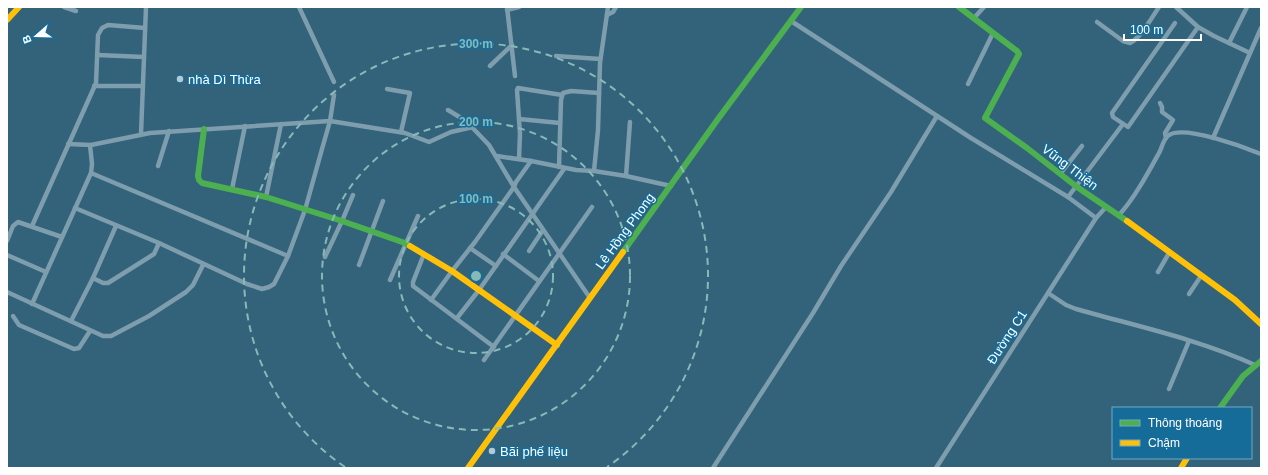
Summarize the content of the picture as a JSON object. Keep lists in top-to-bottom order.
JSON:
{
  "streets": {
    "street": ["Vũng Thiện", "Lê Hồng Phong", "Đường C1"]
  },
  "crossings": [
    ["Vũng Thiện", "Đường C1"]
  ],
  "places": ["nhà Dì Thừa", "Bãi phế liệu"],
  "legend": ["Thông thoáng", "Chậm"],
  "scale_bar": "100 m",
  "north": "left",
  "rings": ["300 m", "200 m", "100 m"]
}
